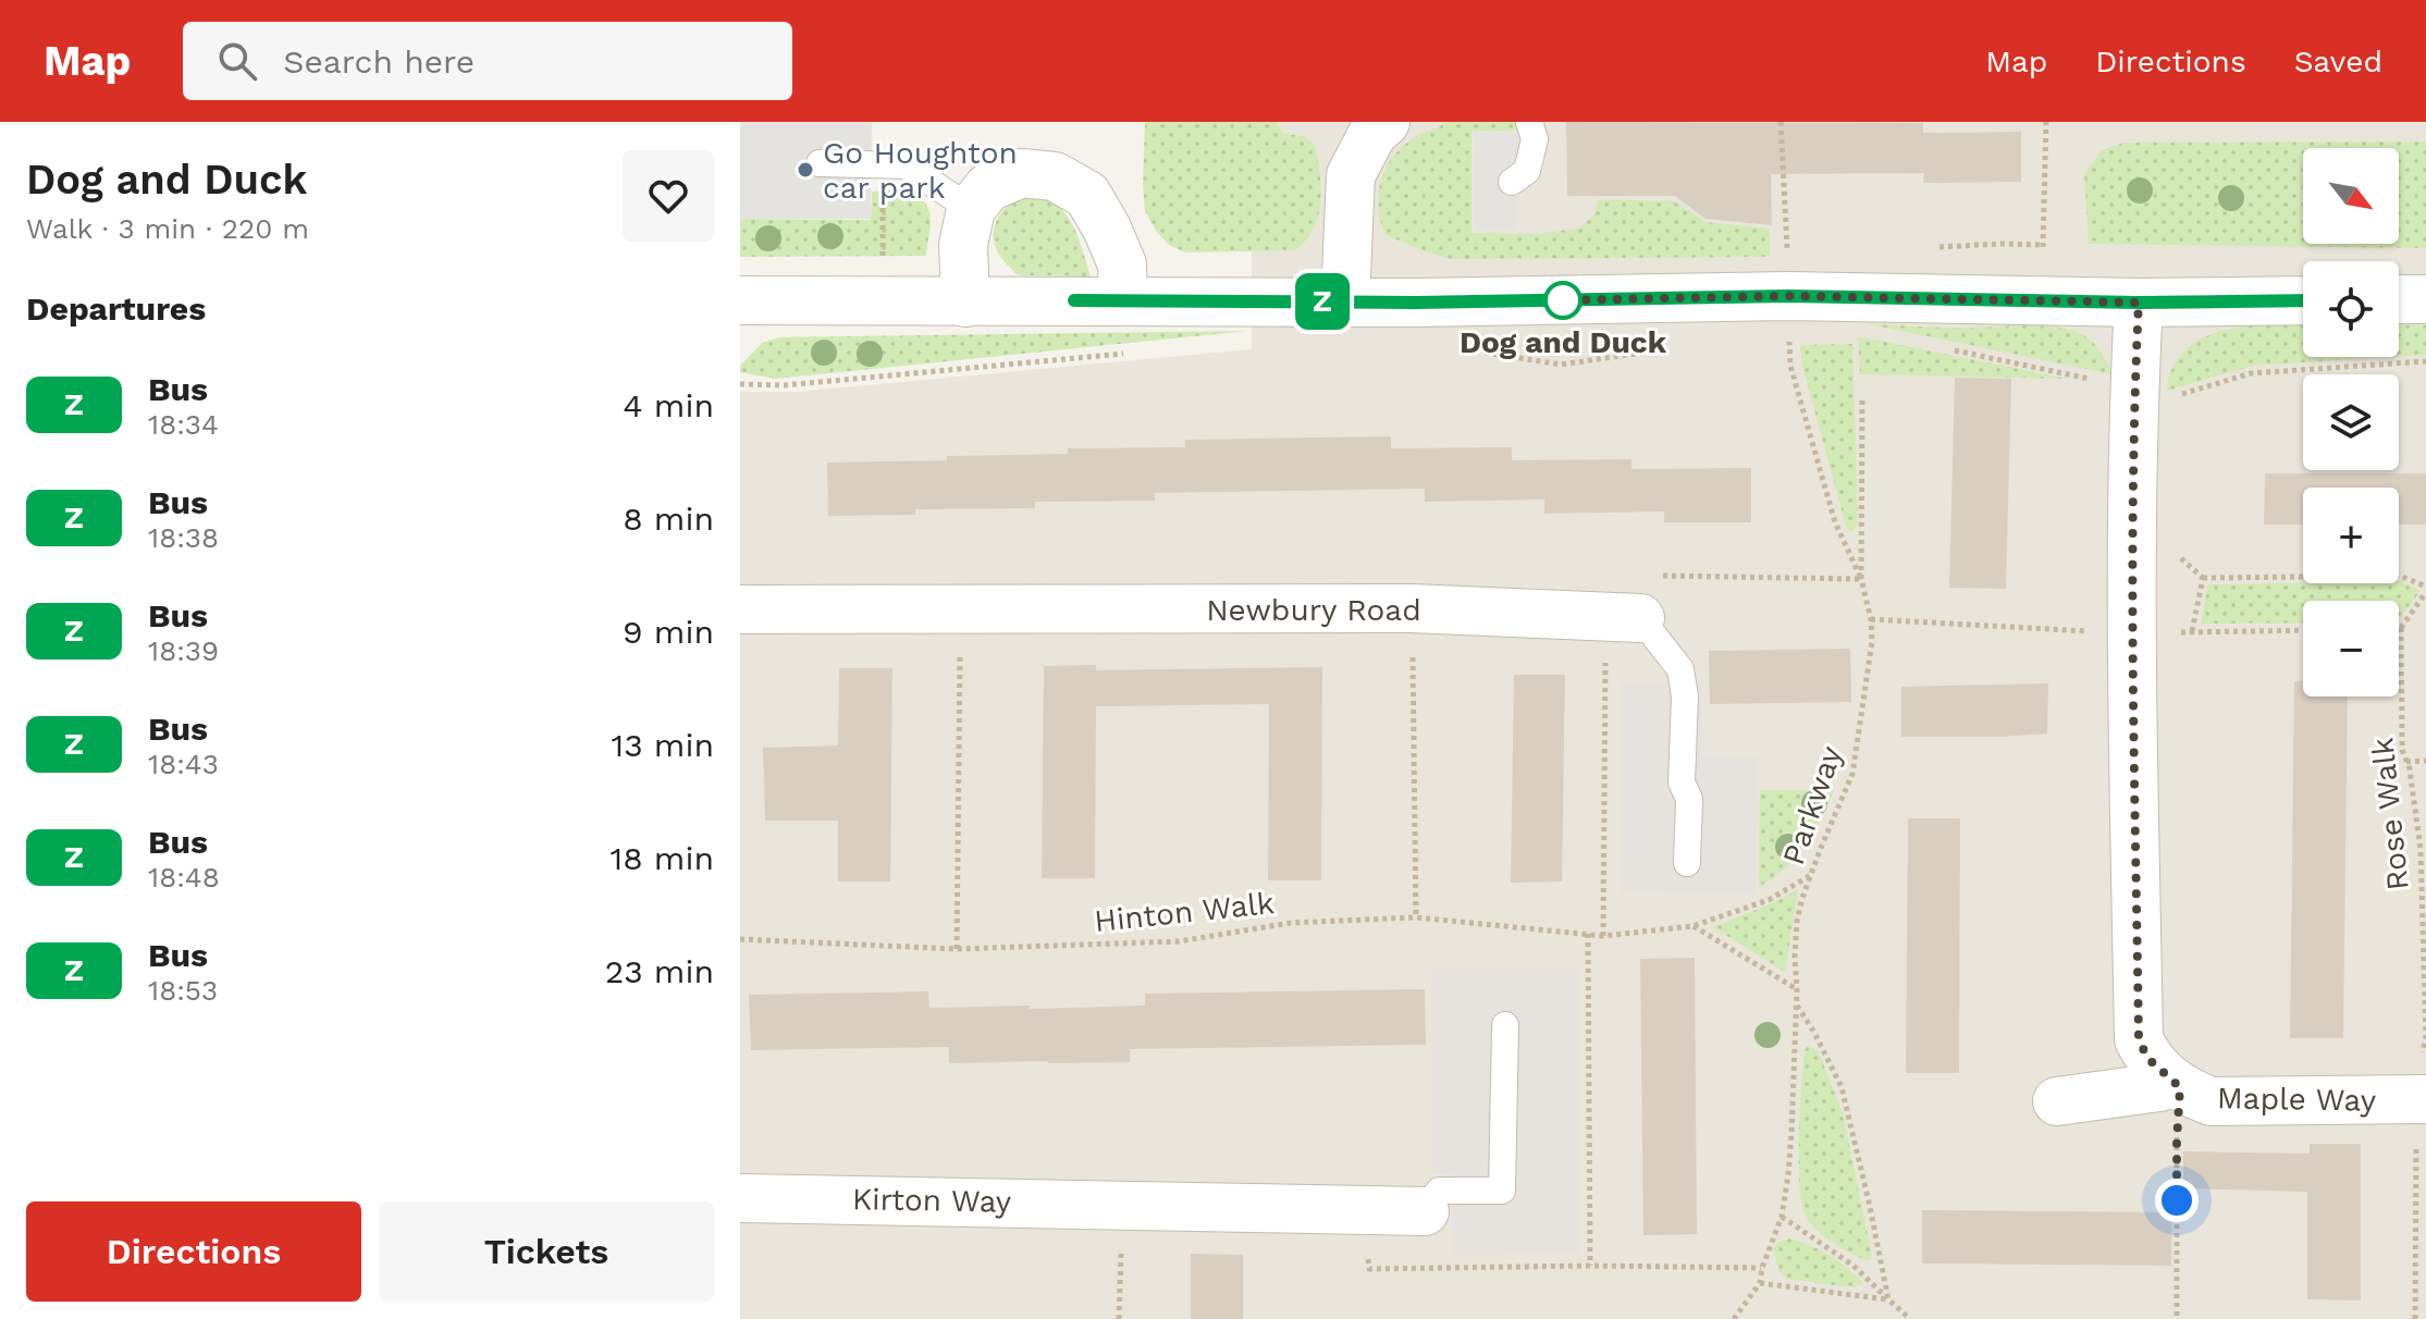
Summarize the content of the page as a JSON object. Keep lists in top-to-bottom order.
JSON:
{
  "streets": {
    "street": ["Newbury Road", "Maple Way", "Kirton Way"],
    "path": ["Parkway", "Rose Walk", "Hinton Walk"]
  },
  "crossings": [
    ["Parkway", "Hinton Walk"],
    ["Rose Walk", "Maple Way"]
  ],
  "places": ["Go Houghton car park", "Dog and Duck"],
  "lines": ["bus line Z"],
  "north": "bottom right",
  "page": {
    "header": "Map",
    "search": "Search here",
    "nav": ["Map", "Directions", "Saved"],
    "heading": [
      ["Dog and Duck", "Walk · 3 min · 220 m"],
      "Departures"
    ],
    "on_map": "Z",
    "map_buttons": ["+", "−"],
    "list": [
      {
        "mark": "Z",
        "name": "Bus",
        "note": "18:34",
        "value": "4 min"
      },
      {
        "mark": "Z",
        "name": "Bus",
        "note": "18:38",
        "value": "8 min"
      },
      {
        "mark": "Z",
        "name": "Bus",
        "note": "18:39",
        "value": "9 min"
      },
      {
        "mark": "Z",
        "name": "Bus",
        "note": "18:43",
        "value": "13 min"
      },
      {
        "mark": "Z",
        "name": "Bus",
        "note": "18:48",
        "value": "18 min"
      },
      {
        "mark": "Z",
        "name": "Bus",
        "note": "18:53",
        "value": "23 min"
      }
    ],
    "buttons": ["Directions", "Tickets"]
  }
}
